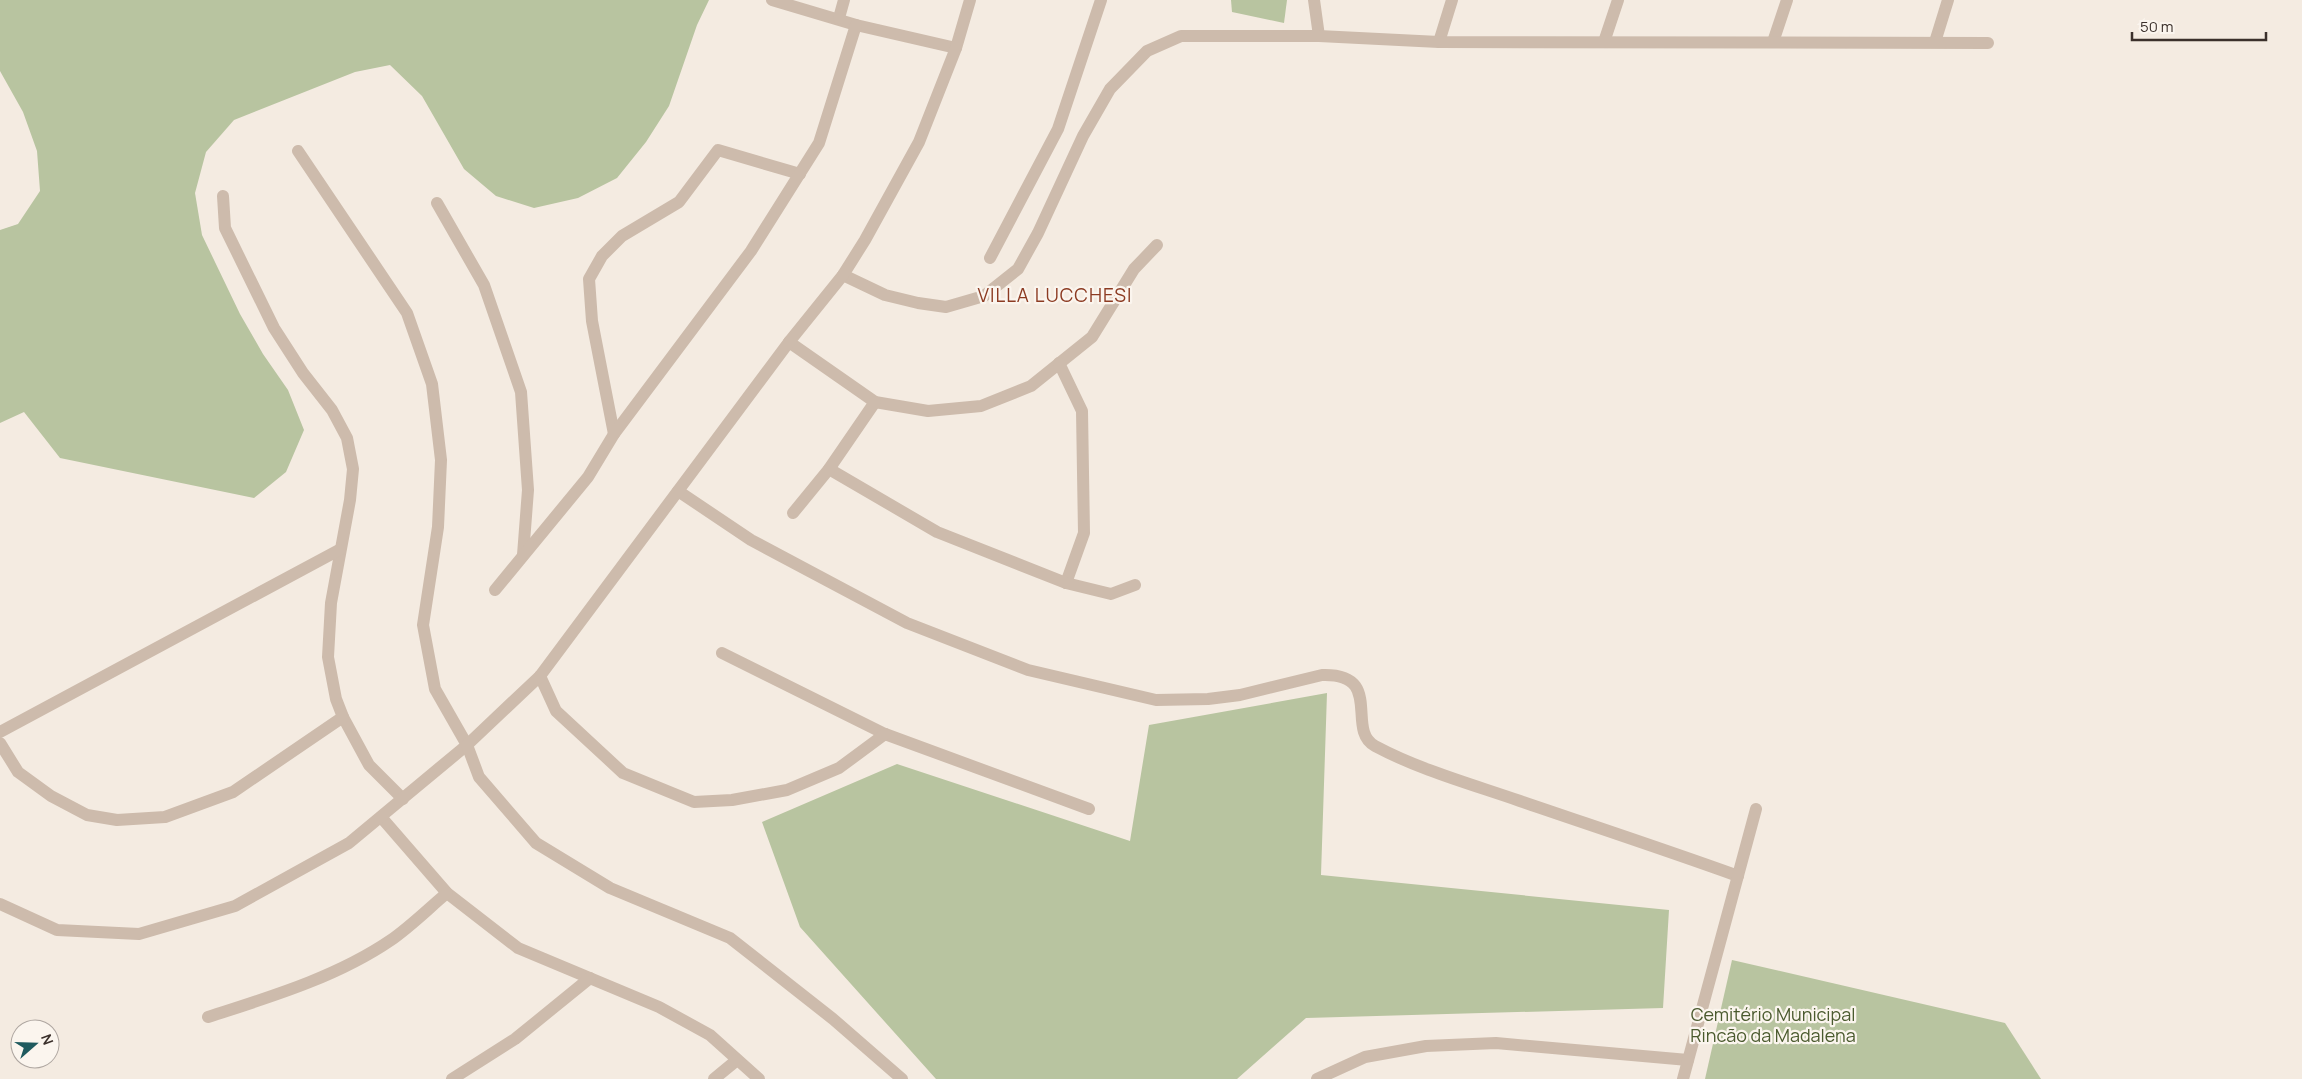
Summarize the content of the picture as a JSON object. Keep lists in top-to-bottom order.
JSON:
{
  "districts": ["VILLA LUCCHESI"],
  "parks": ["Cemitério Municipal Rincão da Madalena"],
  "scale_bar": "50 m",
  "north": "right"
}
